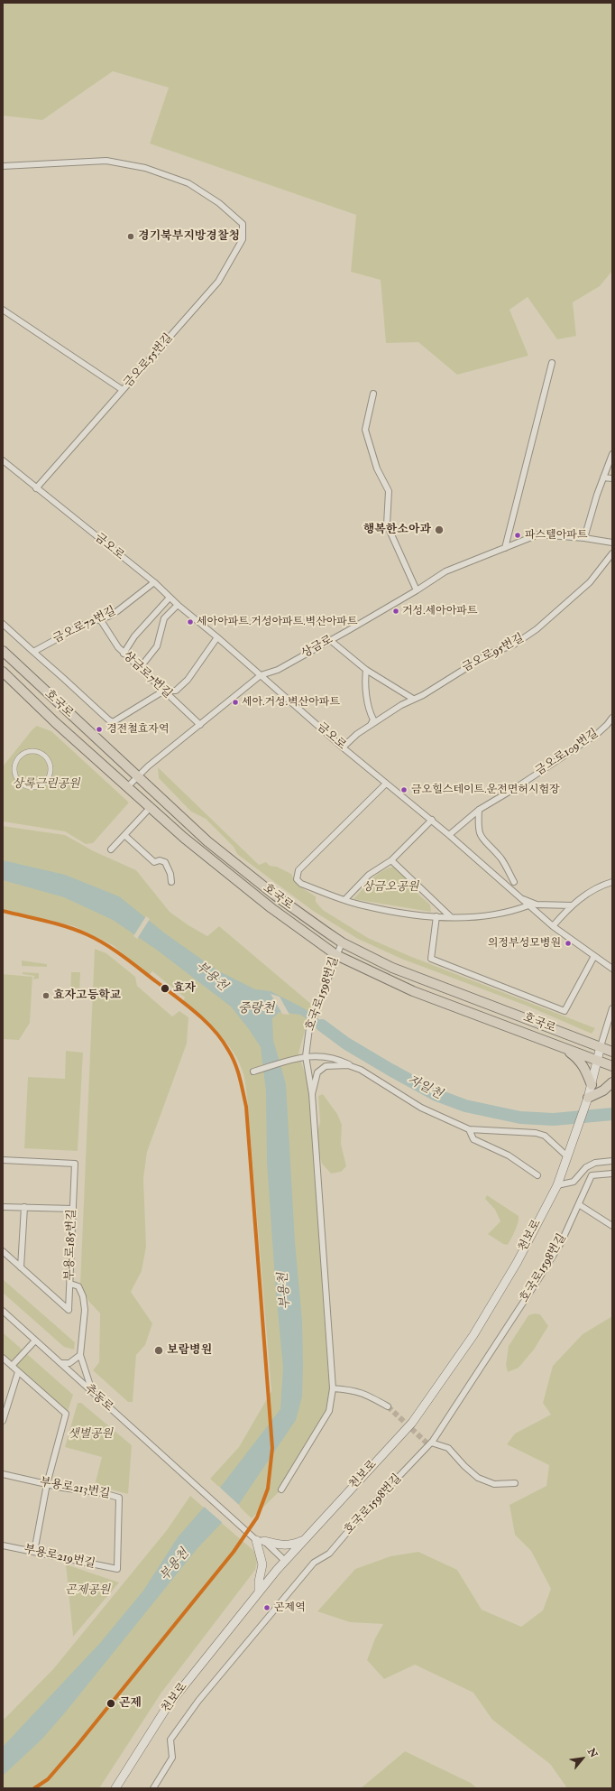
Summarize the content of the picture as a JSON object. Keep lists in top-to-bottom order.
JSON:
{
  "streets": {
    "main road": ["호국로", "천보로"],
    "street": [
      "금오로55번길",
      "금오로",
      "금오로72번길",
      "상금로",
      "금오로95번길",
      "상금로7번길",
      "금오로109번길",
      "호국로1598번길",
      "부용로185번길",
      "추동로",
      "부용로213번길",
      "부용로219번길"
    ]
  },
  "crossings": [
    ["금오로55번길", "금오로"],
    ["금오로", "금오로72번길"],
    ["금오로", "상금로"],
    ["금오로", "금오로95번길"],
    ["금오로", "금오로109번길"],
    ["금오로72번길", "상금로7번길"],
    ["상금로", "상금로7번길"],
    ["상금로", "호국로"],
    ["호국로", "호국로1598번길"],
    ["부용로213번길", "부용로219번길"]
  ],
  "water": ["부용천", "중랑천", "자일천"],
  "parks": [
    "상록근린공원",
    "상금오공원",
    "샛별공원",
    "곤제공원"
  ],
  "places": [
    "경기북부지방경찰청",
    "행복한소아과",
    "파스텔아파트",
    "거성.세아아파트",
    "세아아파트.거성아파트.벽산아파트",
    "세아.거성.벽산아파트",
    "경전철효자역",
    "금오힐스테이트.운전면허시험장",
    "의정부성모병원",
    "효자",
    "효자고등학교",
    "보람병원",
    "곤제역",
    "곤제"
  ],
  "north": "top right"
}
